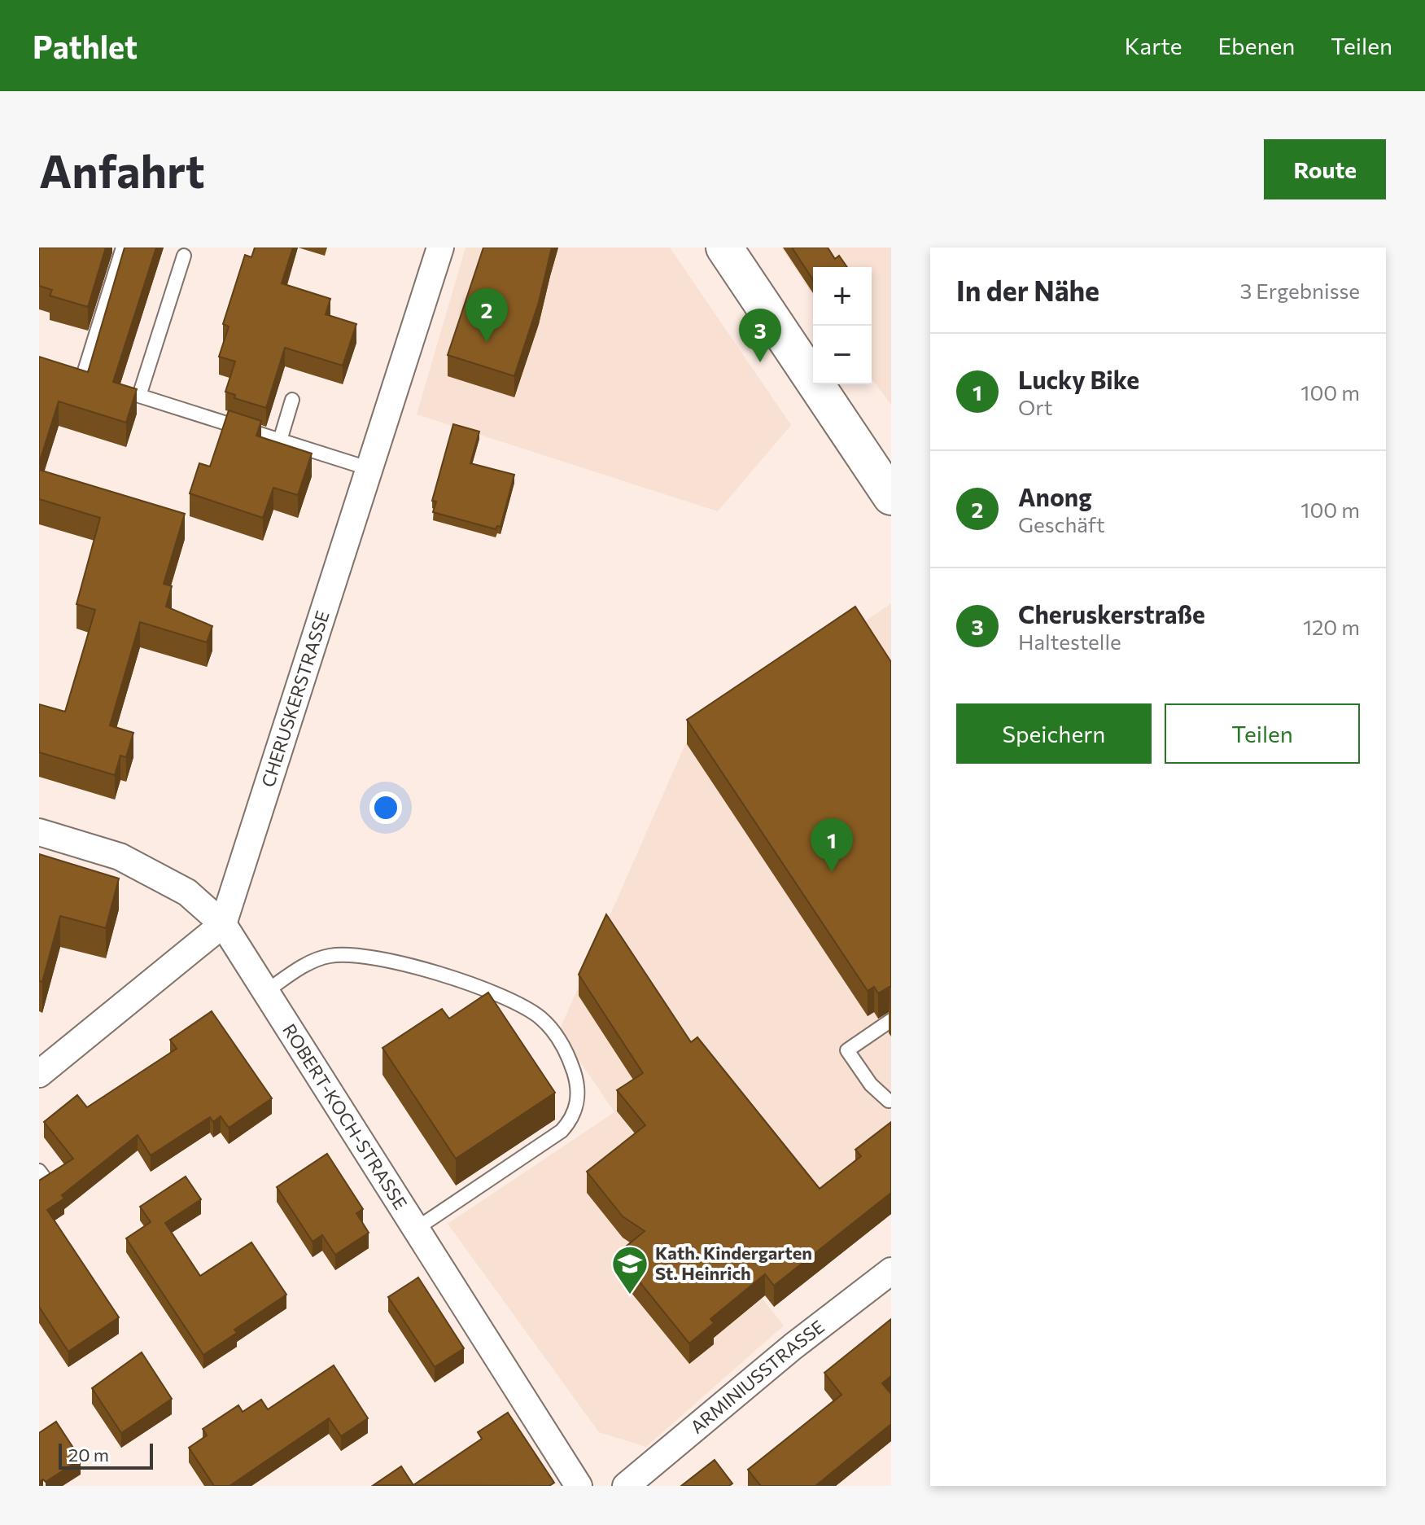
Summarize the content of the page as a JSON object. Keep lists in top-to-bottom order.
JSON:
{
  "streets": {
    "street": ["CHERUSKERSTRASSE", "ROBERT-KOCH-STRASSE", "ARMINIUSSTRASSE"]
  },
  "crossings": [
    ["CHERUSKERSTRASSE", "ROBERT-KOCH-STRASSE"]
  ],
  "places": {
    "school or university": ["Kath. Kindergarten St. Heinrich"]
  },
  "scale_bar": "20 m",
  "page": {
    "header": "Pathlet",
    "nav": ["Karte", "Ebenen", "Teilen"],
    "buttons": [
      "Route",
      ["Speichern", "Teilen"]
    ],
    "title": "Anfahrt",
    "heading": ["In der Nähe", "3 Ergebnisse"],
    "map_buttons": ["+", "−"],
    "pins": ["2", "3", "1"],
    "list": [
      {
        "mark": "1",
        "name": "Lucky Bike",
        "note": "Ort",
        "value": "100 m"
      },
      {
        "mark": "2",
        "name": "Anong",
        "note": "Geschäft",
        "value": "100 m"
      },
      {
        "mark": "3",
        "name": "Cheruskerstraße",
        "note": "Haltestelle",
        "value": "120 m"
      }
    ],
    "scale": "20 m"
  }
}
